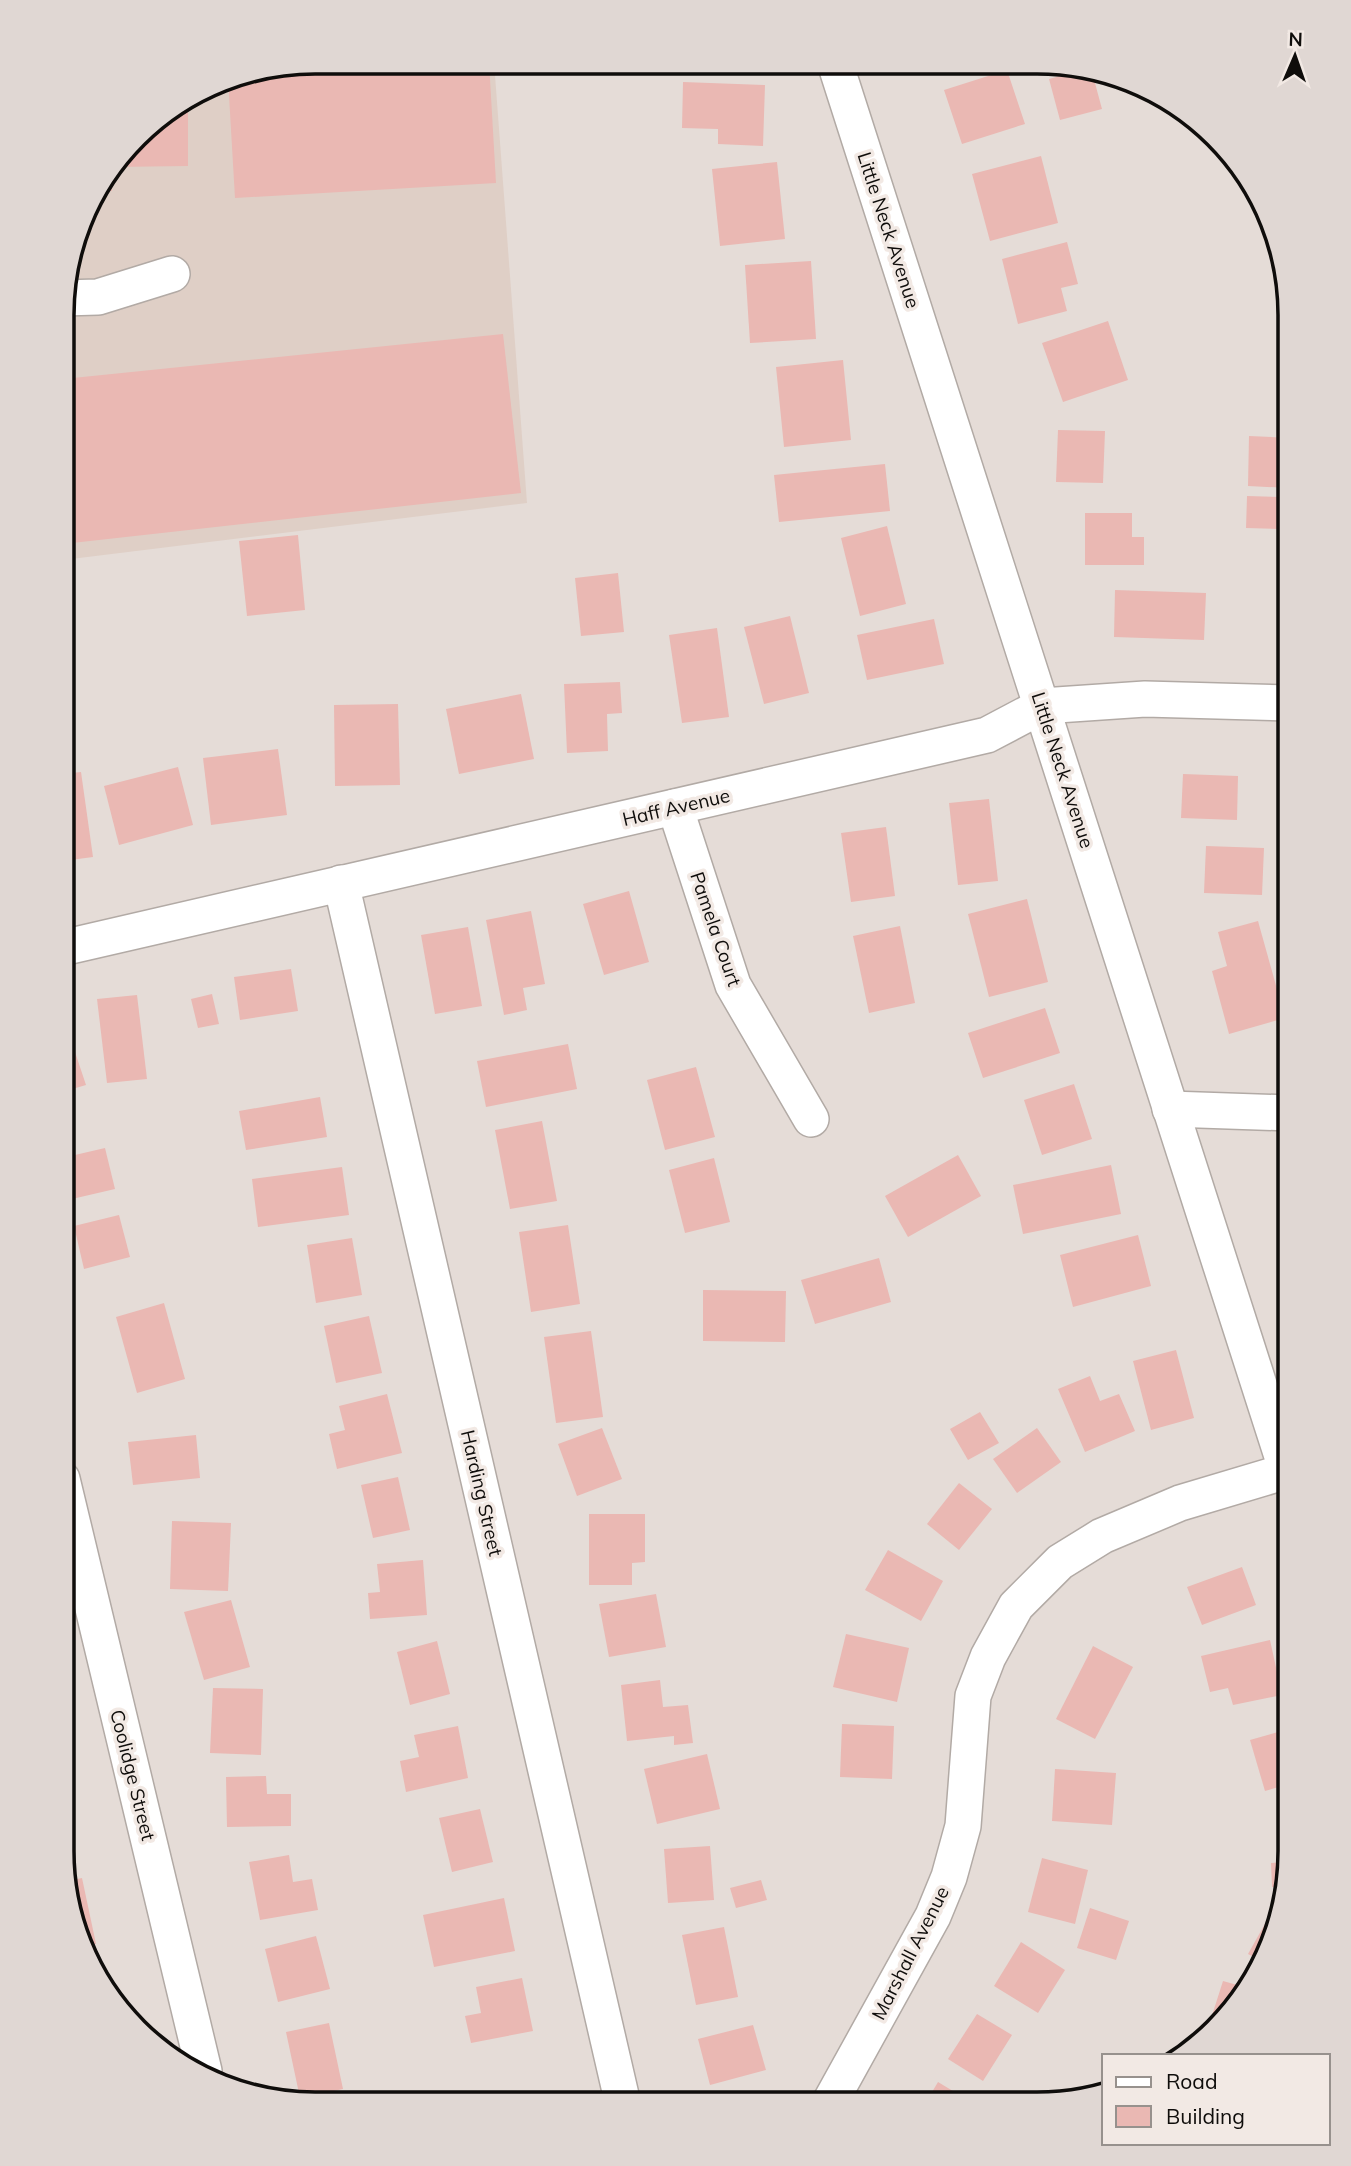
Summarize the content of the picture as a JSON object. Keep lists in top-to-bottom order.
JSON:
{
  "streets": {
    "street": [
      "Little Neck Avenue",
      "Haff Avenue",
      "Pamela Court",
      "Harding Street",
      "Coolidge Street",
      "Marshall Avenue"
    ]
  },
  "crossings": [
    ["Little Neck Avenue", "Haff Avenue"],
    ["Haff Avenue", "Pamela Court"],
    ["Haff Avenue", "Harding Street"]
  ],
  "legend": ["Road", "Building"],
  "north": "top"
}
